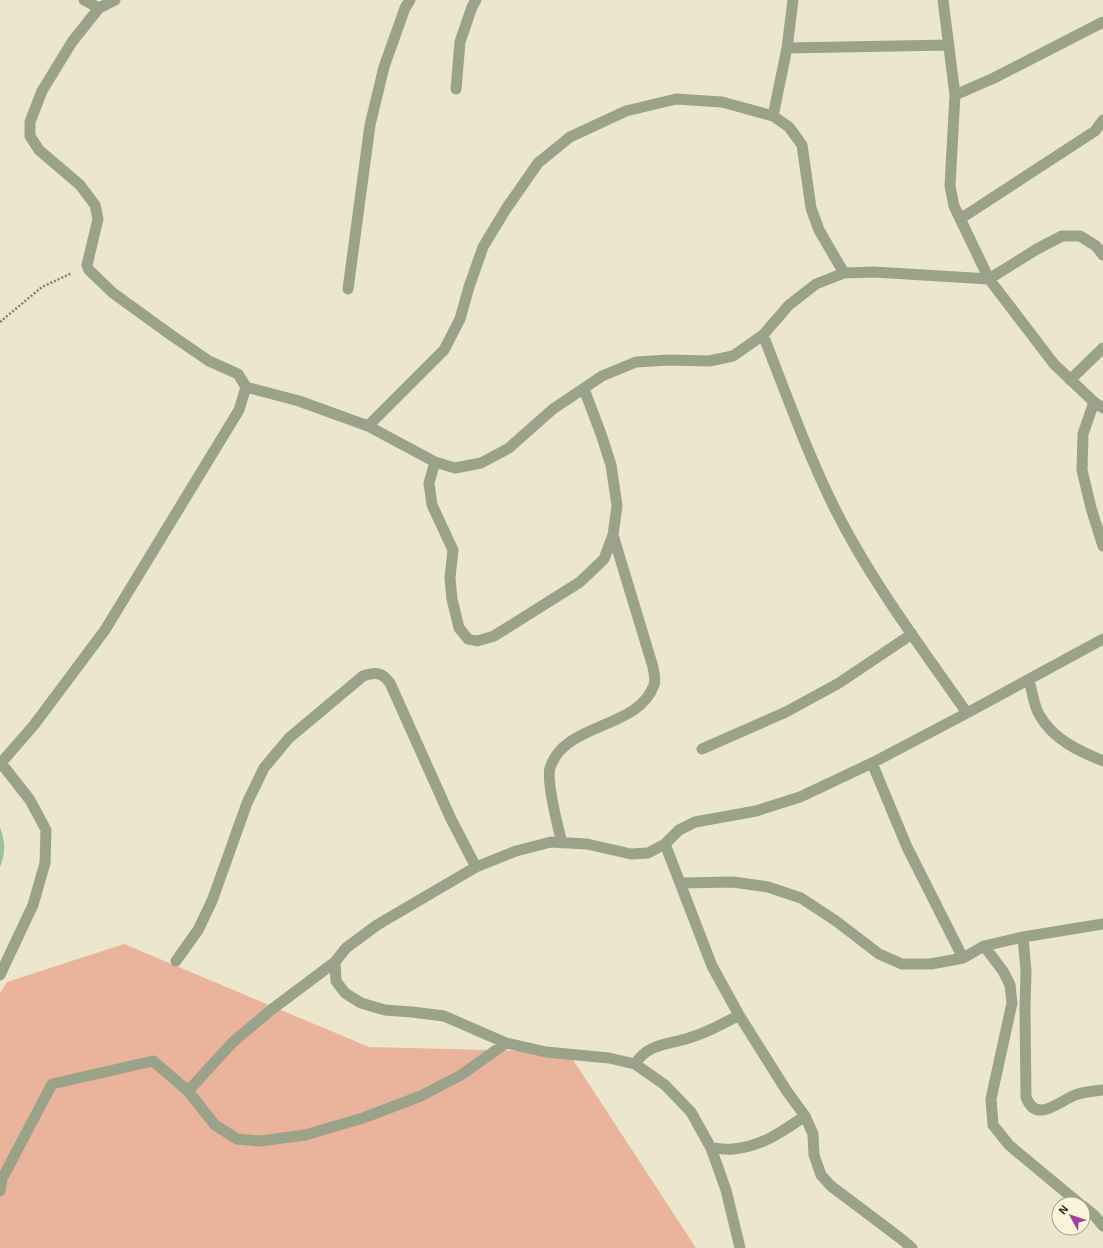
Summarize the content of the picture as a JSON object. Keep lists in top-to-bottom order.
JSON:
{
  "north": "top left"
}
